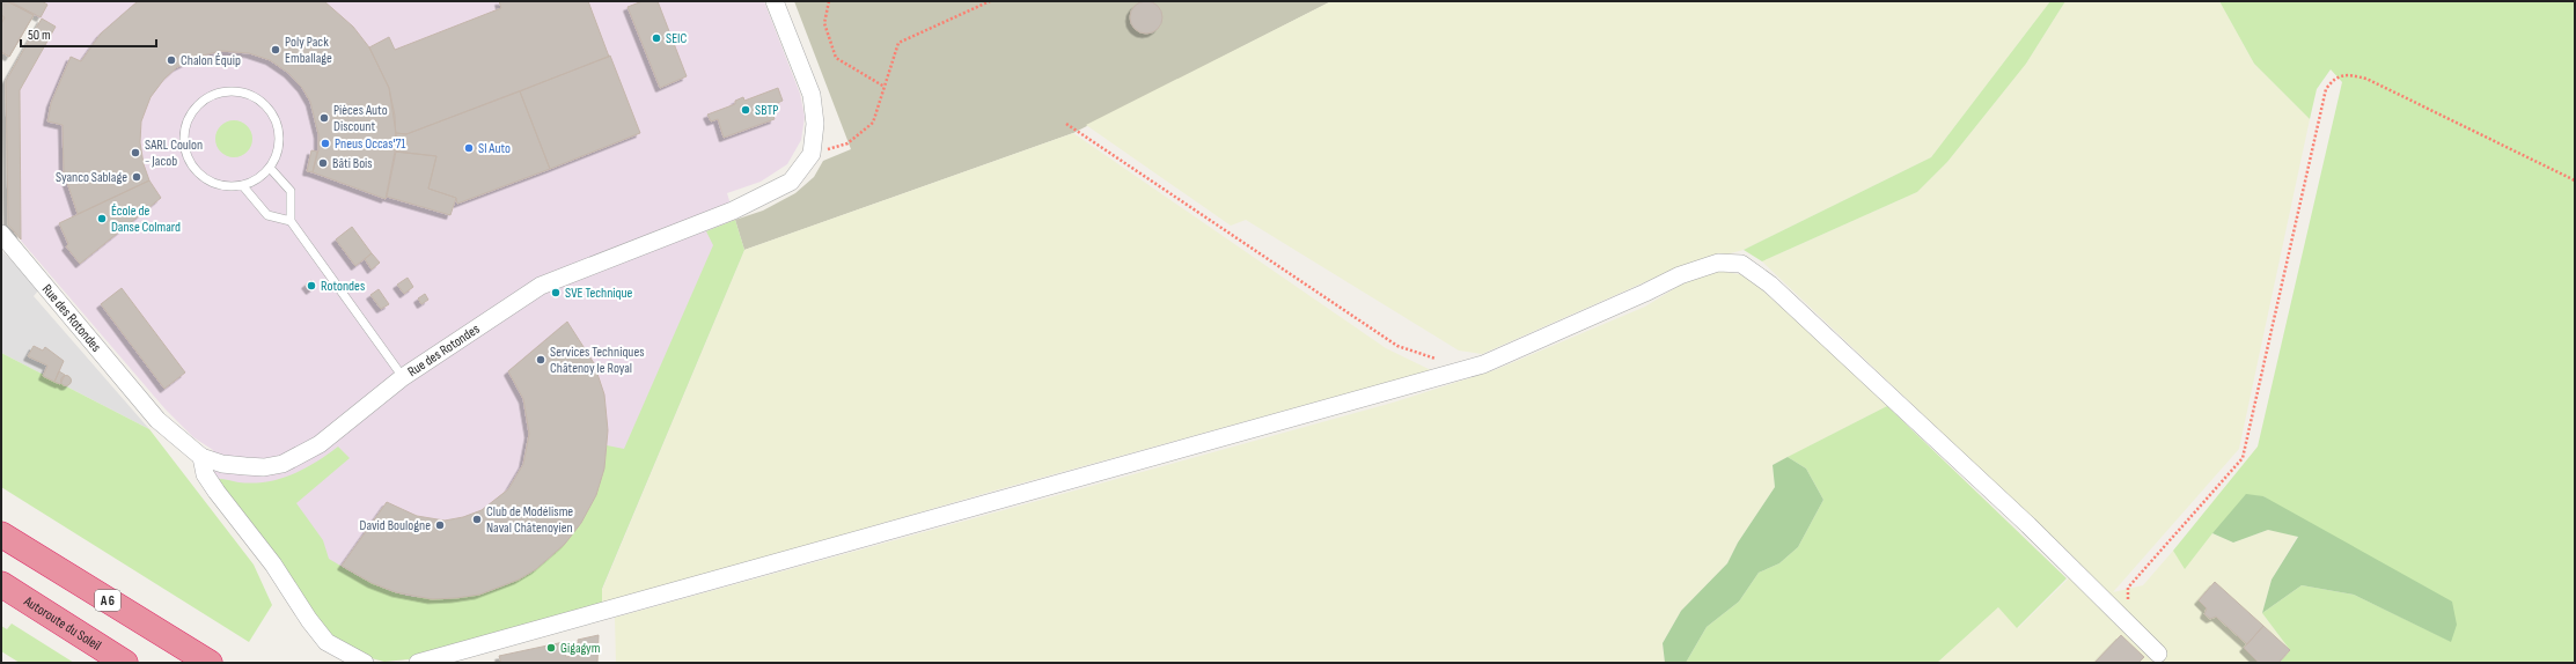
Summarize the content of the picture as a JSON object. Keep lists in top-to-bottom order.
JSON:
{
  "streets": {
    "highway": ["A 6", "Autoroute du Soleil"],
    "street": ["Rue des Rotondes"]
  },
  "places": [
    "SEIC",
    "Poly Pack Emballage",
    "Chalon Équip",
    "SBTP",
    "Pièces Auto Discount",
    "Pneus Occas'71",
    "Sl Auto",
    "SARL Coulon - Jacob",
    "Bâti Bois",
    "Syanco Sablage",
    "École de Danse Colmard",
    "Rotondes",
    "SVE Technique",
    "Services Techniques Châtenoy le Royal",
    "Club de Modélisme Naval Châtenoyien",
    "David Boulogne",
    "Gigagym"
  ],
  "scale_bar": "50 m"
}
